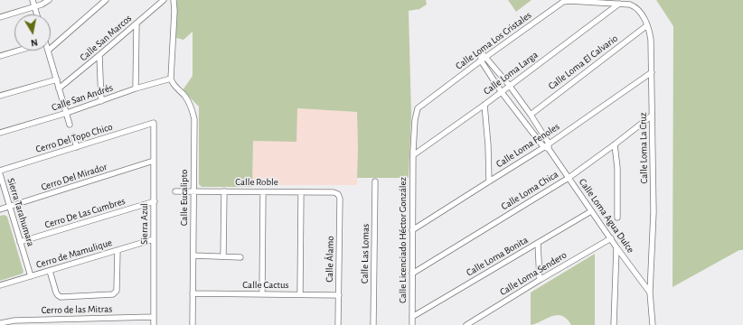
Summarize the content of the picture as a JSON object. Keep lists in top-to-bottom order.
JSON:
{
  "streets": {
    "street": [
      "Calle San Marcos",
      "Calle Loma Los Cristales",
      "Calle Loma El Calvario",
      "Calle Loma Larga",
      "Calle San Andrés",
      "Cerro Del Topo Chico",
      "Calle Loma Fenoles",
      "Calle Loma La Cruz",
      "Cerro Del Mirador",
      "Calle Roble",
      "Calle Loma Chica",
      "Calle Eucalipto",
      "Sierra Tarahumara",
      "Cerro De Las Cumbres",
      "Calle Loma Agua Dulce",
      "Sierra Azul",
      "Calle Licenciado Héctor González",
      "Cerro de Mamulique",
      "Calle Las Lomas",
      "Calle Loma Bonita",
      "Calle Álamo",
      "Calle Loma Sendero",
      "Calle Cactus",
      "Cerro de las Mitras"
    ]
  },
  "crossings": [
    ["Calle Loma Los Cristales", "Calle Loma Larga"],
    ["Calle Loma Los Cristales", "Calle Loma La Cruz"],
    ["Calle Loma Los Cristales", "Calle Loma Agua Dulce"],
    ["Calle Loma Los Cristales", "Calle Licenciado Héctor González"],
    ["Calle Loma El Calvario", "Calle Loma La Cruz"],
    ["Calle Loma El Calvario", "Calle Loma Agua Dulce"],
    ["Calle Loma Larga", "Calle Loma Agua Dulce"],
    ["Calle Loma Larga", "Calle Licenciado Héctor González"],
    ["Calle San Andrés", "Calle Eucalipto"],
    ["Cerro Del Topo Chico", "Sierra Azul"],
    ["Calle Loma Fenoles", "Calle Loma La Cruz"],
    ["Calle Loma Fenoles", "Calle Loma Agua Dulce"],
    ["Calle Loma Fenoles", "Calle Licenciado Héctor González"],
    ["Calle Loma La Cruz", "Calle Loma Chica"],
    ["Calle Loma La Cruz", "Calle Loma Agua Dulce"],
    ["Cerro Del Mirador", "Sierra Tarahumara"],
    ["Cerro Del Mirador", "Sierra Azul"],
    ["Calle Roble", "Calle Eucalipto"],
    ["Calle Roble", "Calle Álamo"],
    ["Calle Loma Chica", "Calle Loma Agua Dulce"],
    ["Calle Loma Chica", "Calle Licenciado Héctor González"],
    ["Calle Eucalipto", "Calle Cactus"],
    ["Sierra Tarahumara", "Cerro De Las Cumbres"],
    ["Sierra Tarahumara", "Cerro de Mamulique"],
    ["Cerro De Las Cumbres", "Sierra Azul"],
    ["Calle Loma Agua Dulce", "Calle Loma Bonita"],
    ["Calle Loma Agua Dulce", "Calle Loma Sendero"],
    ["Sierra Azul", "Cerro de Mamulique"],
    ["Sierra Azul", "Cerro de las Mitras"],
    ["Calle Licenciado Héctor González", "Calle Loma Bonita"],
    ["Calle Álamo", "Calle Cactus"]
  ],
  "north": "bottom"
}
